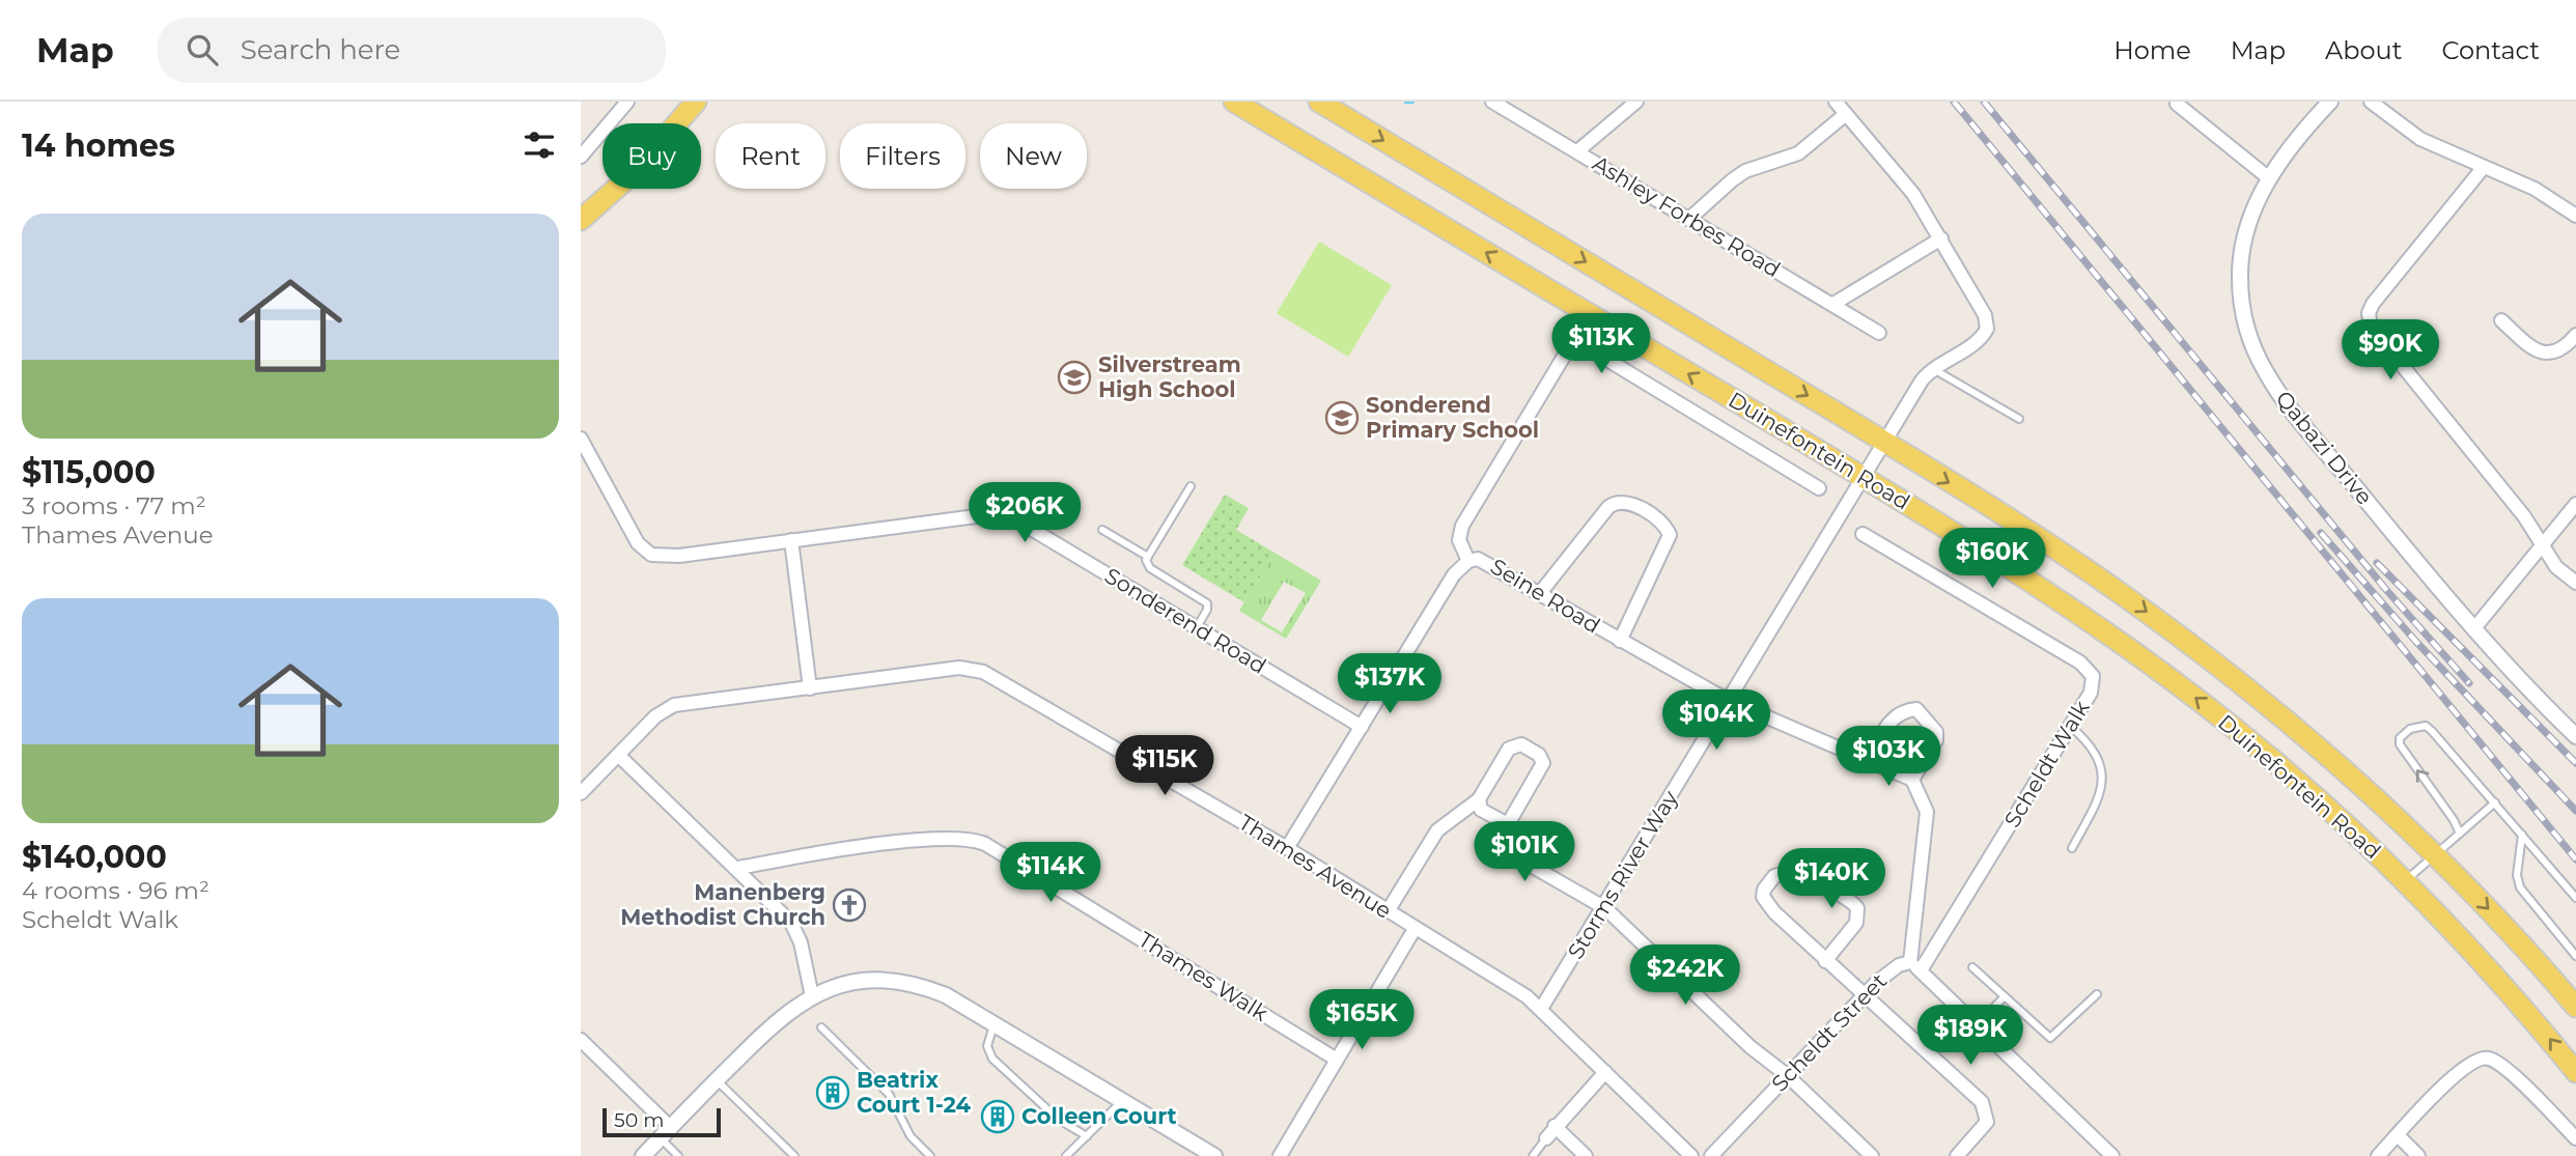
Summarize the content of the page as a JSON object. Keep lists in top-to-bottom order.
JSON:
{
  "streets": {
    "main road": ["Duinefontein Road"],
    "street": [
      "Ashley Forbes Road",
      "Qabazi Drive",
      "Seine Road",
      "Sonderend Road",
      "Scheldt Walk",
      "Thames Avenue",
      "Storms River Way",
      "Thames Walk",
      "Scheldt Street"
    ]
  },
  "crossings": [
    ["Duinefontein Road", "Storms River Way"],
    ["Seine Road", "Sonderend Road"],
    ["Seine Road", "Thames Avenue"],
    ["Seine Road", "Storms River Way"],
    ["Scheldt Walk", "Scheldt Street"],
    ["Thames Avenue", "Storms River Way"]
  ],
  "places": {
    "school or university": ["Silverstream High School", "Sonderend Primary School"],
    "church": ["Manenberg Methodist Church"],
    "building": ["Beatrix Court 1-24", "Colleen Court"]
  },
  "scale_bar": "50 m",
  "page": {
    "header": "Map",
    "search": "Search here",
    "nav": [
      "Home",
      "Map",
      "About",
      "Contact"
    ],
    "heading": "14 homes",
    "chip": [
      "Buy",
      "Rent",
      "Filters",
      "New"
    ],
    "list": [
      {
        "name": "$115,000",
        "note": "3 rooms · 77 m² · Thames Avenue"
      },
      {
        "name": "$140,000",
        "note": "4 rooms · 96 m² · Scheldt Walk"
      }
    ],
    "price": [
      "$113K",
      "$90K",
      "$206K",
      "$160K",
      "$137K",
      "$104K",
      "$103K",
      "$115K",
      "$101K",
      "$114K",
      "$140K",
      "$242K",
      "$165K",
      "$189K"
    ],
    "scale": "50 m"
  }
}
